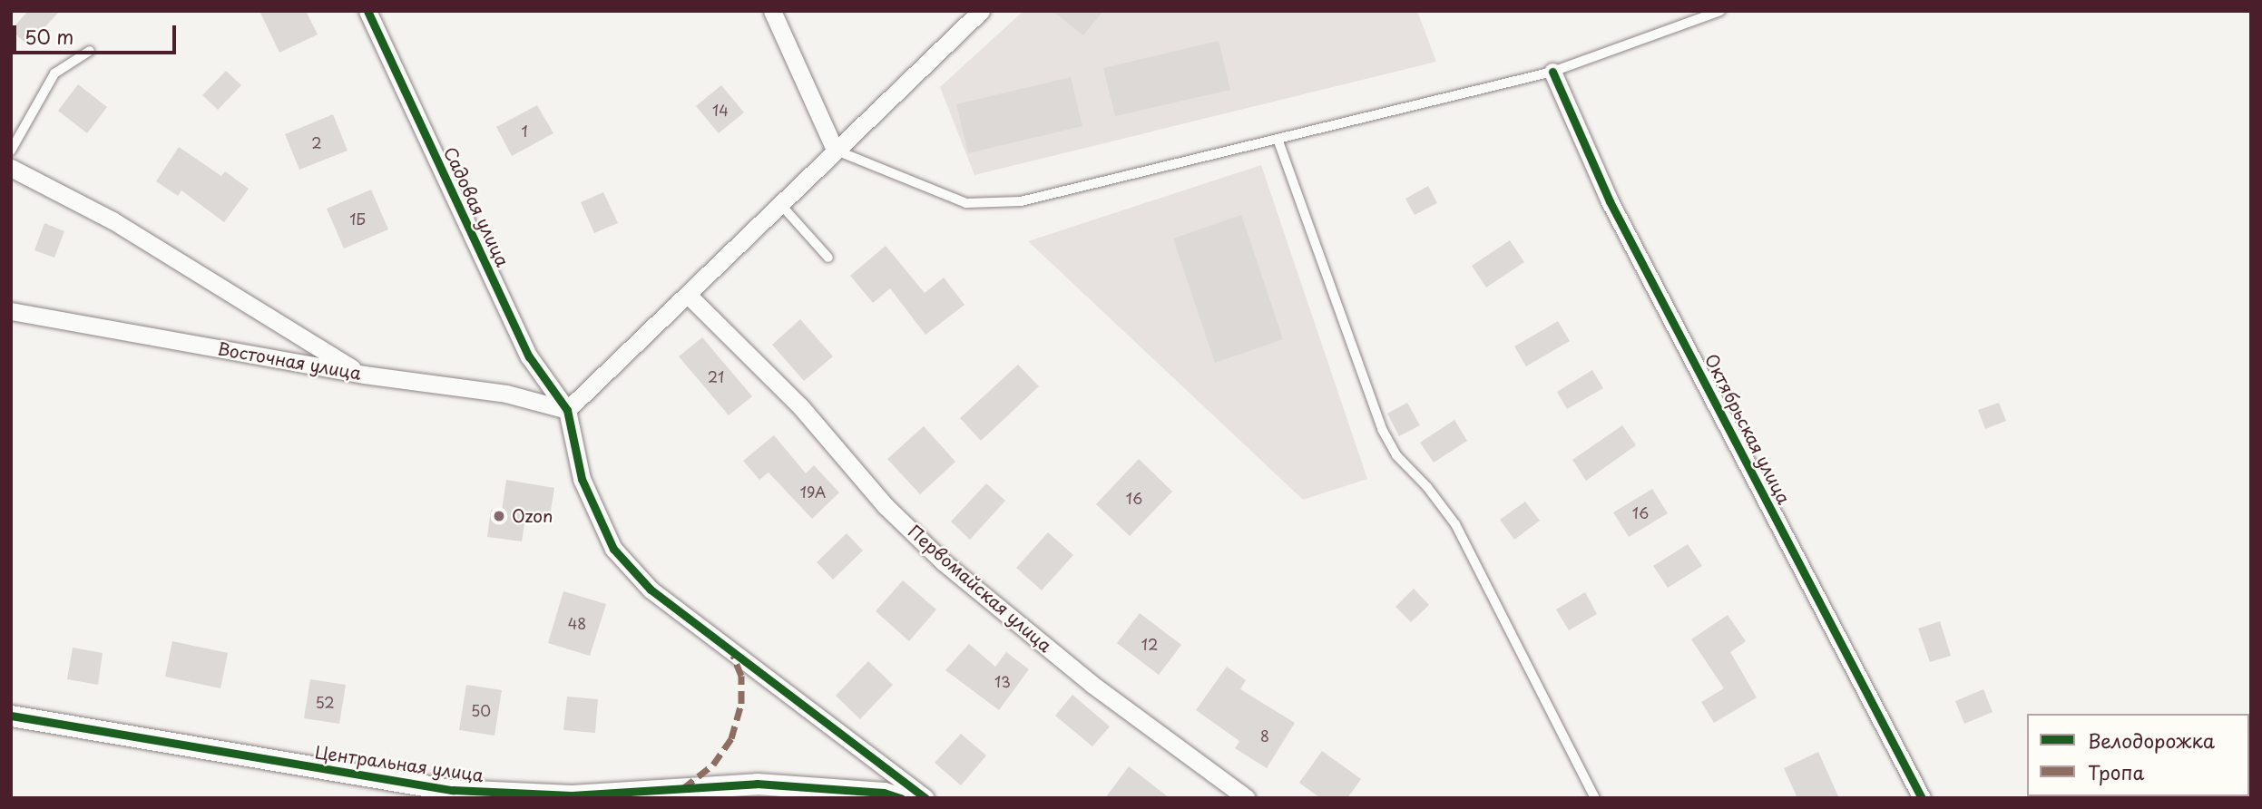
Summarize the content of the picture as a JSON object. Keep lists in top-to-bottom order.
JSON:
{
  "streets": {
    "street": [
      "Садовая улица",
      "Восточная улица",
      "Октябрьская улица",
      "Первомайская улица",
      "Центральная улица"
    ]
  },
  "crossings": [
    ["Садовая улица", "Восточная улица"]
  ],
  "places": ["Ozon"],
  "house_numbers": [
    "14",
    "1",
    "2",
    "1Б",
    "21",
    "19А",
    "16",
    "16",
    "48",
    "12",
    "13",
    "52",
    "50",
    "8"
  ],
  "legend": ["Велодорожка", "Тропа"],
  "scale_bar": "50 m"
}
